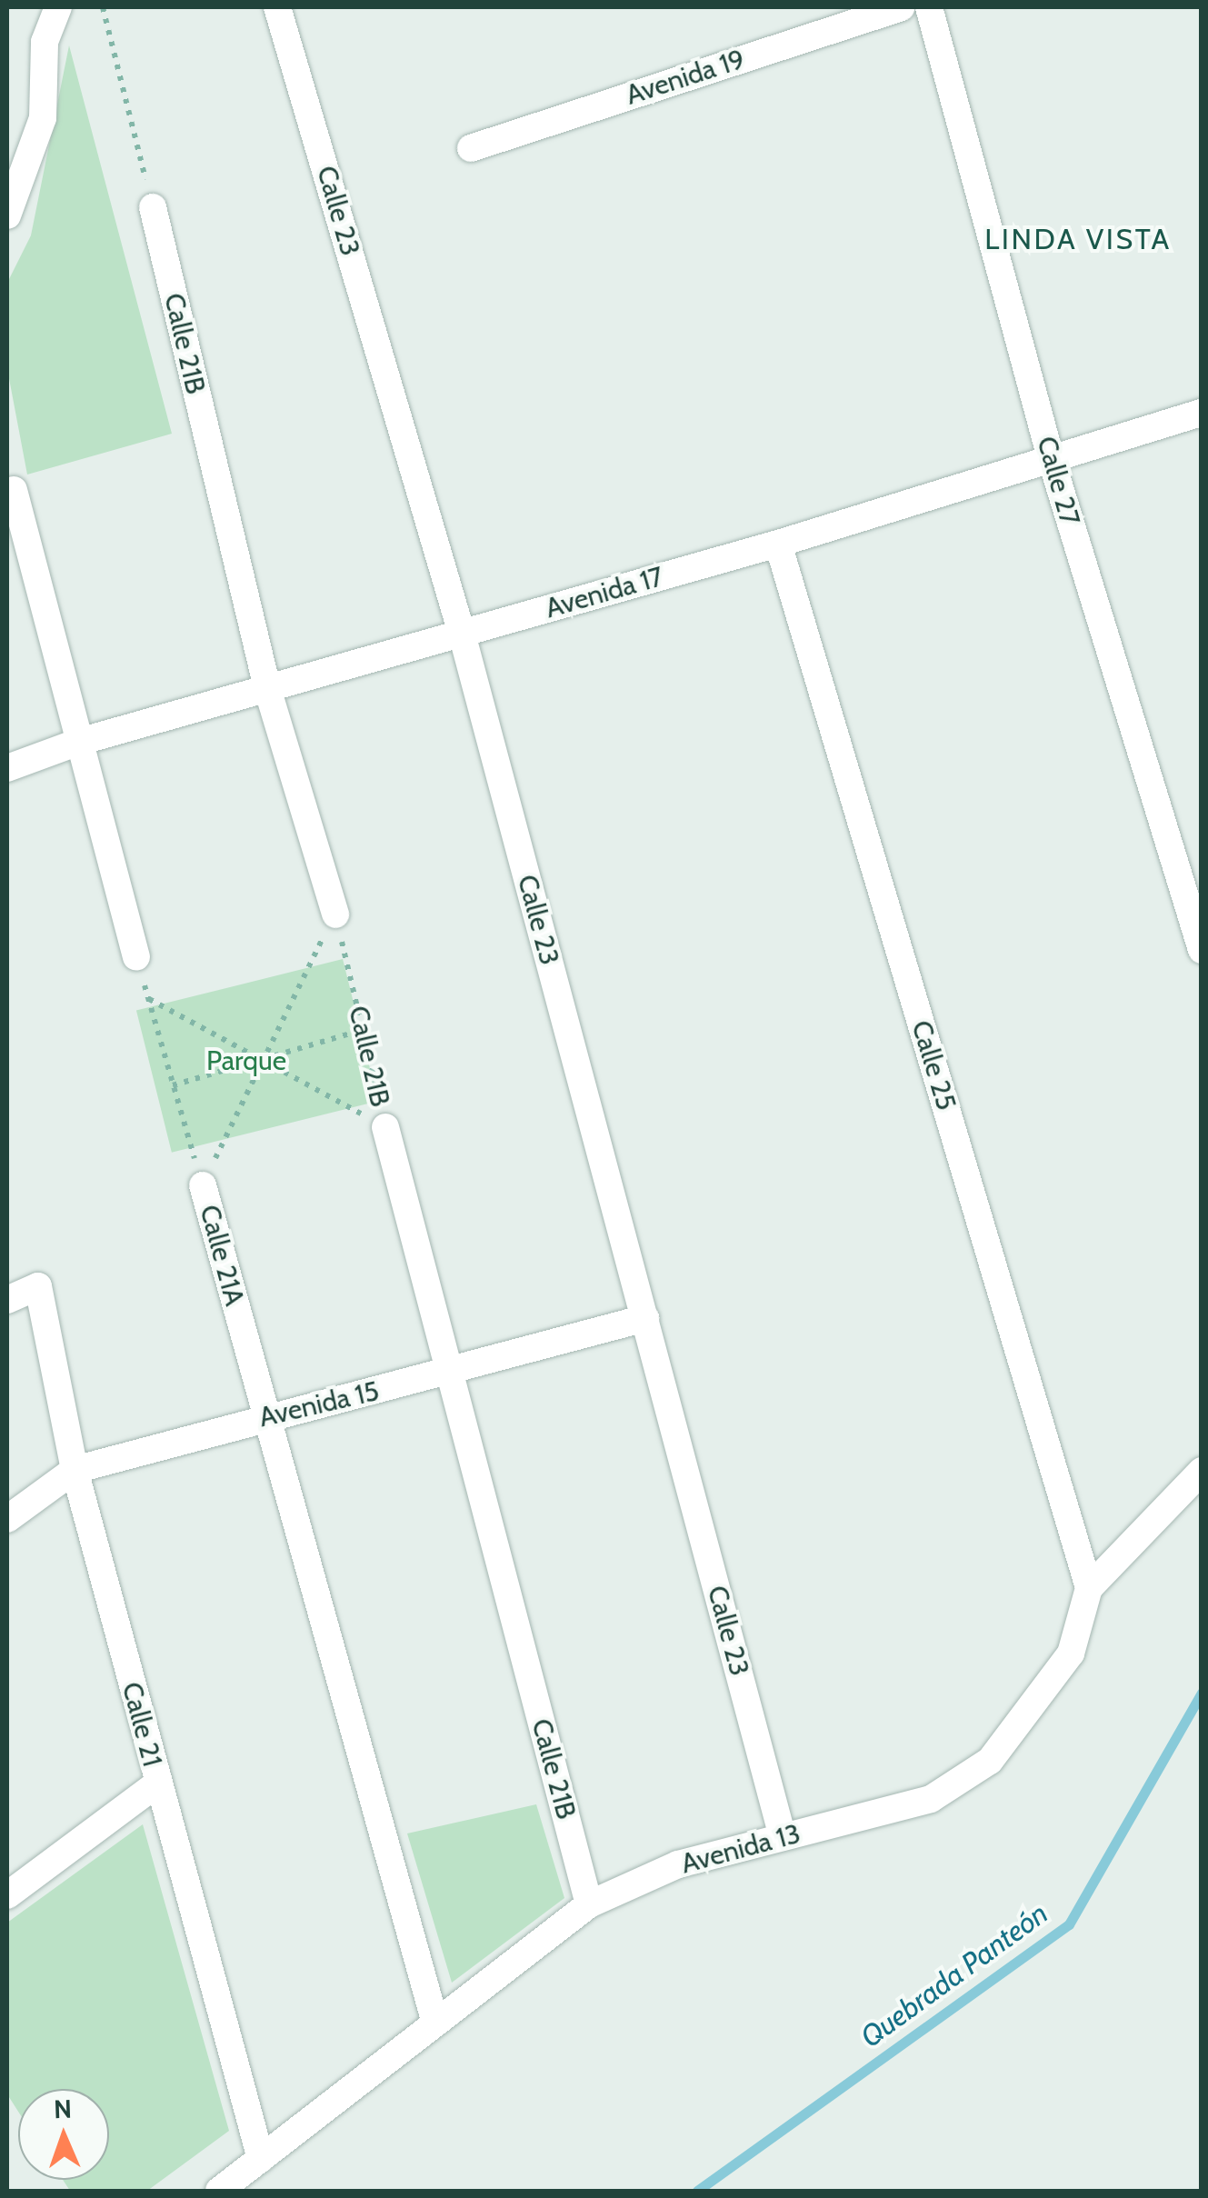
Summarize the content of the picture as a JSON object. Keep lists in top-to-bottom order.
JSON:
{
  "streets": {
    "street": [
      "Avenida 19",
      "Calle 23",
      "Calle 21B",
      "Calle 27",
      "Avenida 17",
      "Calle 25",
      "Calle 21A",
      "Avenida 15",
      "Calle 21",
      "Avenida 13"
    ]
  },
  "crossings": [
    ["Calle 23", "Avenida 17"],
    ["Calle 23", "Avenida 15"],
    ["Calle 23", "Avenida 13"],
    ["Calle 21B", "Avenida 17"],
    ["Calle 21B", "Avenida 15"],
    ["Calle 21B", "Avenida 13"],
    ["Calle 27", "Avenida 17"],
    ["Avenida 17", "Calle 25"],
    ["Calle 25", "Avenida 13"],
    ["Calle 21A", "Avenida 15"],
    ["Calle 21A", "Avenida 13"],
    ["Avenida 15", "Calle 21"],
    ["Calle 21", "Avenida 13"]
  ],
  "districts": ["LINDA VISTA"],
  "water": ["Quebrada Panteón"],
  "parks": ["Parque"],
  "north": "top"
}
